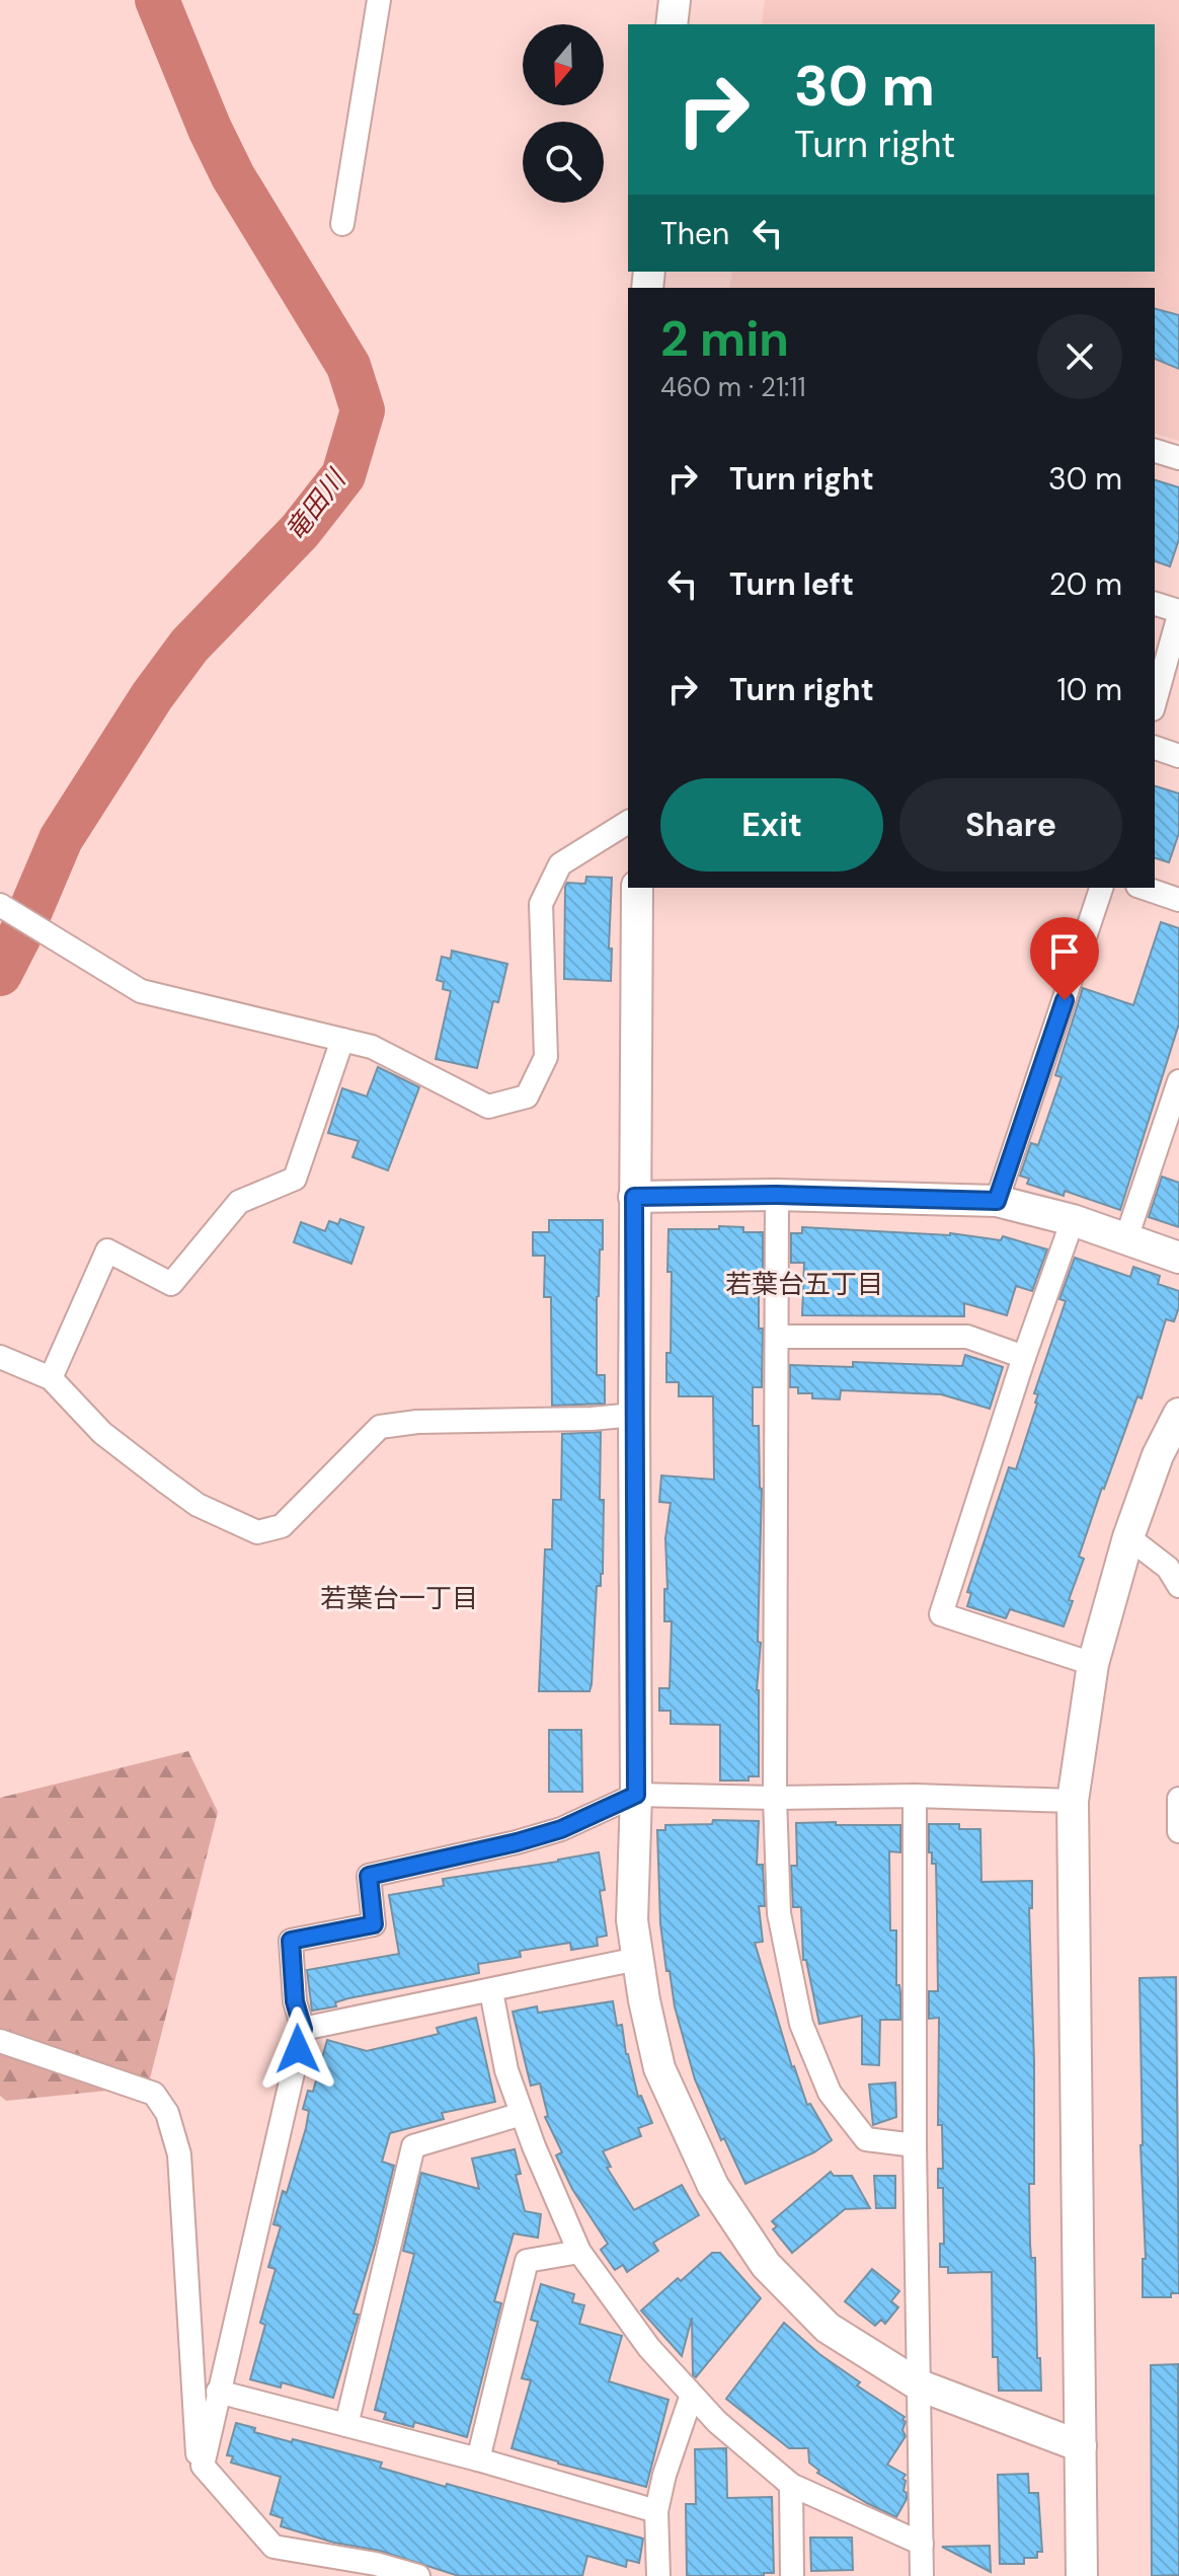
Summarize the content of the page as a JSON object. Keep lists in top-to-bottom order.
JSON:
{
  "districts": ["若葉台五丁目", "若葉台一丁目"],
  "water": ["竜田川"],
  "north": "bottom",
  "page": {
    "turn": ["30 m", "Turn right"],
    "then": "Then",
    "heading": ["2 min", "460 m · 21:11"],
    "list": [
      {
        "name": "Turn right",
        "value": "30 m"
      },
      {
        "name": "Turn left",
        "value": "20 m"
      },
      {
        "name": "Turn right",
        "value": "10 m"
      }
    ],
    "buttons": ["Exit", "Share"]
  }
}
